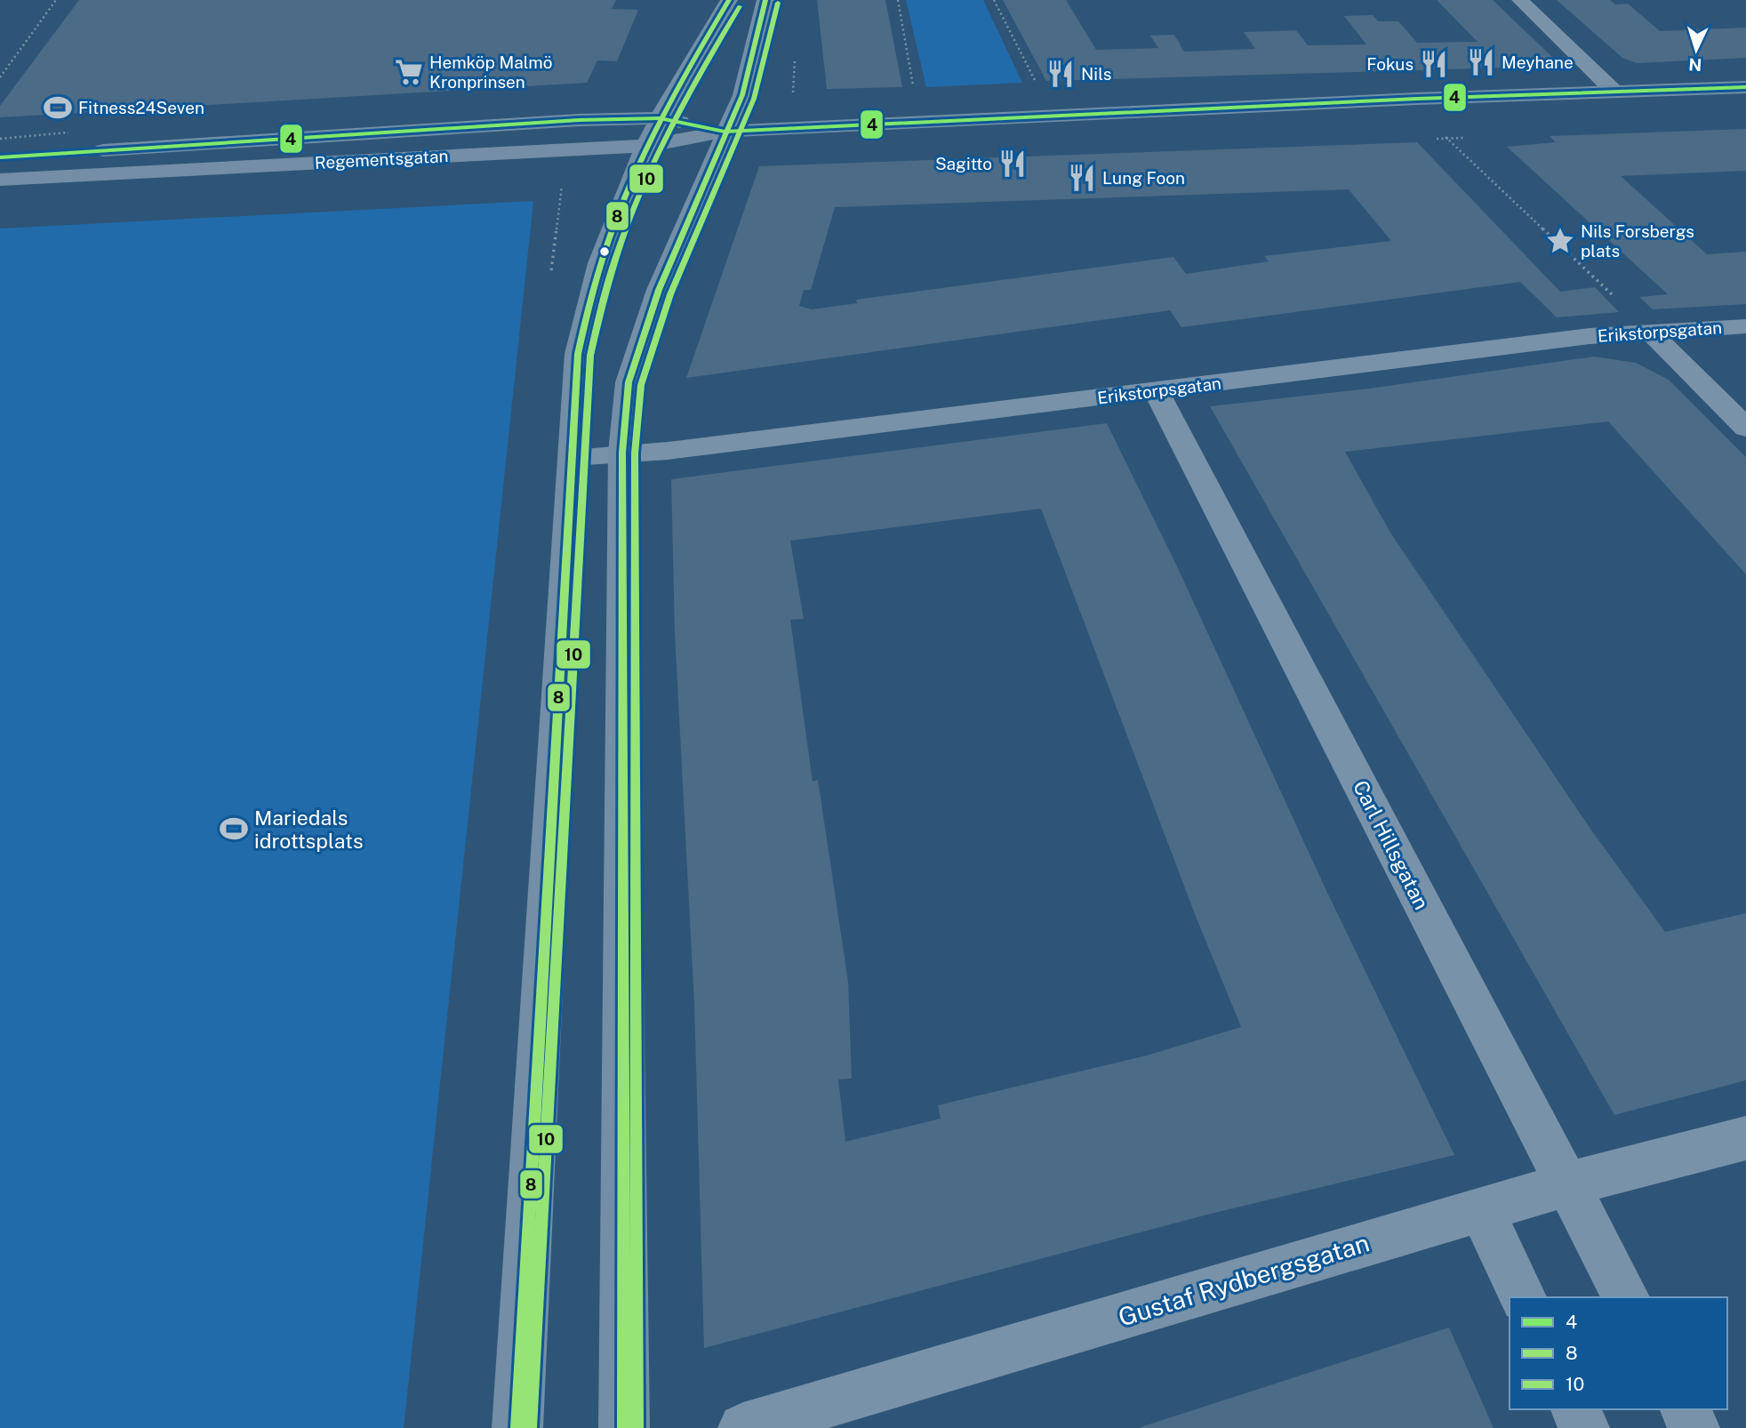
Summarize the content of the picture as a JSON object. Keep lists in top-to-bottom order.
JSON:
{
  "streets": {
    "main road": ["Regementsgatan"],
    "street": ["Erikstorpsgatan", "Carl Hillsgatan", "Gustaf Rydbergsgatan"]
  },
  "crossings": [
    ["Erikstorpsgatan", "Carl Hillsgatan"],
    ["Carl Hillsgatan", "Gustaf Rydbergsgatan"]
  ],
  "places": {
    "restaurant": [
      "Meyhane",
      "Fokus",
      "Nils",
      "Sagitto",
      "Lung Foon"
    ],
    "supermarket": ["Hemköp Malmö Kronprinsen"],
    "sports": ["Fitness24Seven", "Mariedals idrottsplats"],
    "place": ["Nils Forsbergs plats"]
  },
  "lines": ["transit line 8", "transit line 10", "transit line 4"],
  "legend": ["4", "8", "10"],
  "north": "bottom"
}
